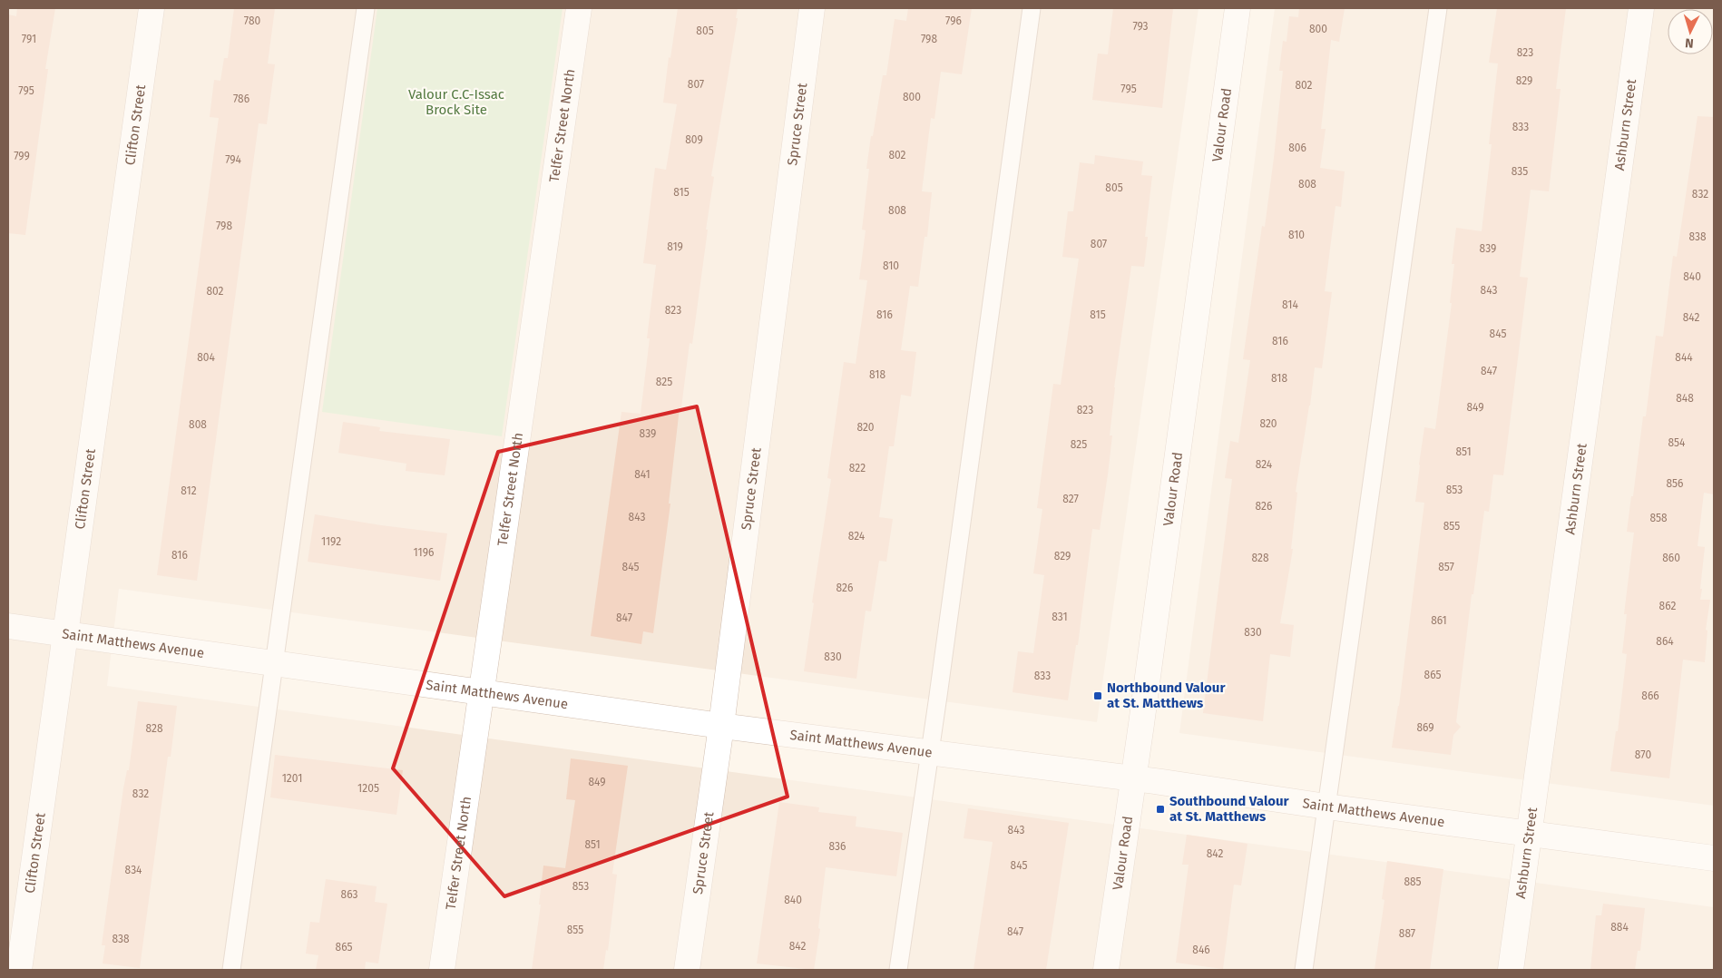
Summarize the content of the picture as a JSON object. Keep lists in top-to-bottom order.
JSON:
{
  "streets": {
    "street": [
      "Spruce Street",
      "Clifton Street",
      "Telfer Street North",
      "Valour Road",
      "Ashburn Street",
      "Saint Matthews Avenue"
    ]
  },
  "crossings": [
    ["Spruce Street", "Saint Matthews Avenue"],
    ["Clifton Street", "Saint Matthews Avenue"],
    ["Telfer Street North", "Saint Matthews Avenue"],
    ["Valour Road", "Saint Matthews Avenue"],
    ["Ashburn Street", "Saint Matthews Avenue"]
  ],
  "parks": ["Valour C.C-Issac Brock Site"],
  "places": {
    "transit": ["Northbound Valour at St. Matthews", "Southbound Valour at St. Matthews"]
  },
  "house_numbers": [
    "780",
    "796",
    "793",
    "800",
    "805",
    "791",
    "798",
    "823",
    "829",
    "807",
    "802",
    "795",
    "795",
    "800",
    "786",
    "833",
    "809",
    "806",
    "802",
    "799",
    "794",
    "835",
    "808",
    "805",
    "815",
    "832",
    "808",
    "798",
    "810",
    "838",
    "807",
    "819",
    "839",
    "810",
    "840",
    "843",
    "802",
    "814",
    "823",
    "816",
    "815",
    "842",
    "845",
    "816",
    "804",
    "844",
    "847",
    "818",
    "818",
    "825",
    "848",
    "849",
    "823",
    "820",
    "808",
    "820",
    "839",
    "854",
    "825",
    "851",
    "824",
    "822",
    "841",
    "856",
    "853",
    "812",
    "827",
    "826",
    "843",
    "858",
    "855",
    "824",
    "1192",
    "1196",
    "816",
    "829",
    "828",
    "860",
    "845",
    "857",
    "826",
    "862",
    "831",
    "847",
    "861",
    "830",
    "864",
    "830",
    "865",
    "833",
    "866",
    "869",
    "828",
    "870",
    "1201",
    "849",
    "1205",
    "832",
    "843",
    "851",
    "836",
    "842",
    "845",
    "834",
    "885",
    "853",
    "863",
    "840",
    "884",
    "855",
    "847",
    "887",
    "838",
    "842",
    "865",
    "846"
  ],
  "north": "bottom"
}
